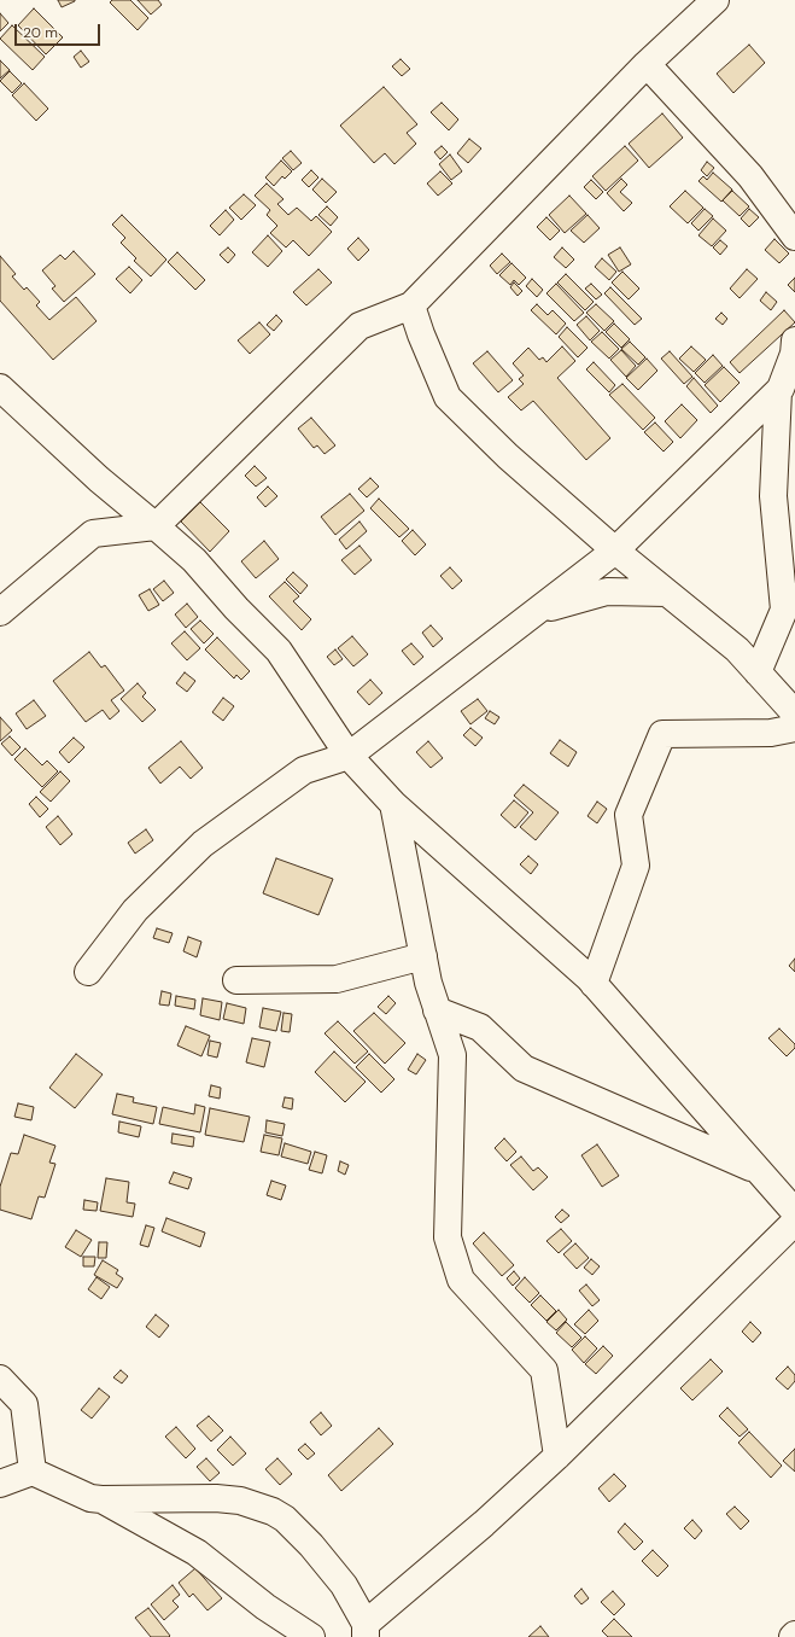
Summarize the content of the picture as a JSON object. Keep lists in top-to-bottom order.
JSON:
{
  "scale_bar": "20 m"
}
